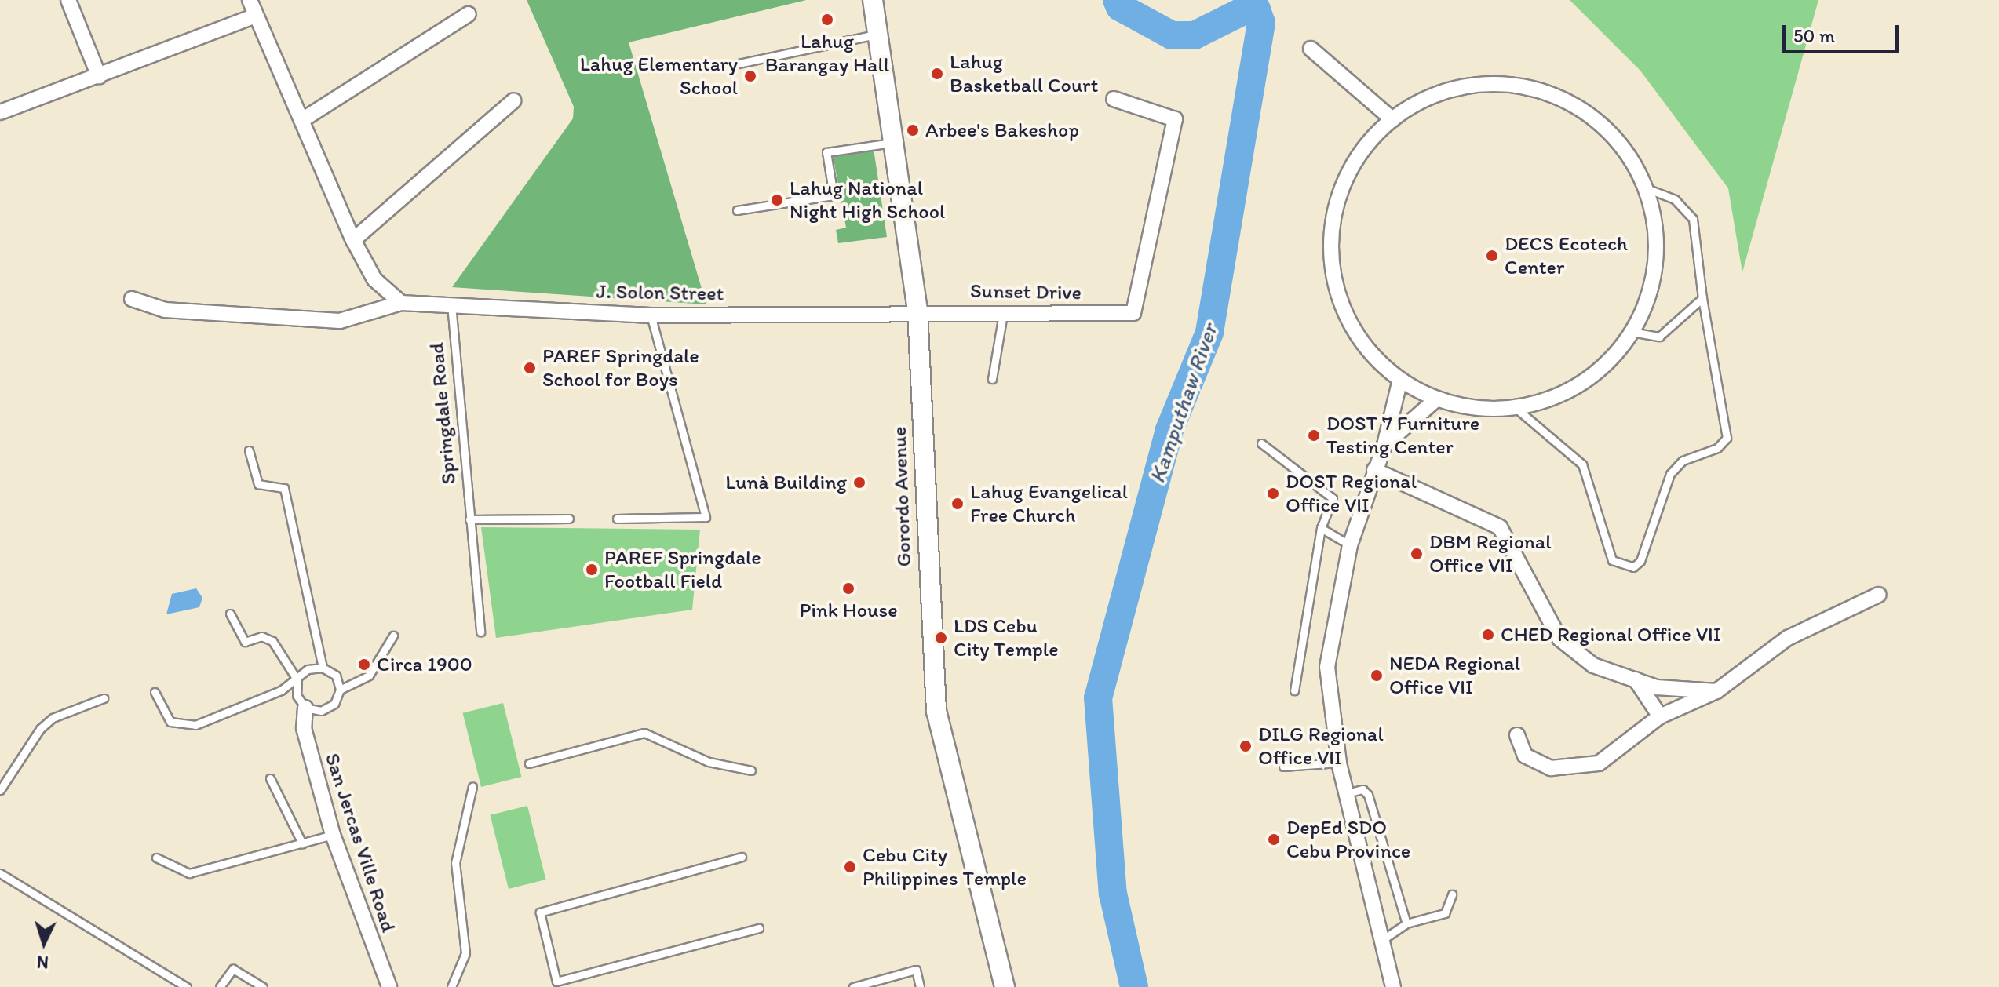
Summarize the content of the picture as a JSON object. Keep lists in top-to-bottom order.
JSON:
{
  "streets": {
    "main road": ["Gorordo Avenue"],
    "street": ["Sunset Drive", "J. Solon Street", "San Jercas Ville Road"],
    "lane": ["Springdale Road"]
  },
  "crossings": [
    ["Sunset Drive", "J. Solon Street"],
    ["Sunset Drive", "Gorordo Avenue"],
    ["J. Solon Street", "Springdale Road"],
    ["J. Solon Street", "Gorordo Avenue"]
  ],
  "water": ["Kamputhaw River"],
  "places": [
    "Lahug Barangay Hall",
    "Lahug Basketball Court",
    "Lahug Elementary School",
    "Arbee's Bakeshop",
    "Lahug National Night High School",
    "DECS Ecotech Center",
    "PAREF Springdale School for Boys",
    "DOST 7 Furniture Testing Center",
    "Lunà Building",
    "DOST Regional Office VII",
    "Lahug Evangelical Free Church",
    "DBM Regional Office VII",
    "PAREF Springdale Football Field",
    "Pink House",
    "CHED Regional Office VII",
    "LDS Cebu City Temple",
    "Circa 1900",
    "NEDA Regional Office VII",
    "DILG Regional Office VII",
    "DepEd SDO Cebu Province",
    "Cebu City Philippines Temple"
  ],
  "scale_bar": "50 m",
  "north": "bottom"
}
